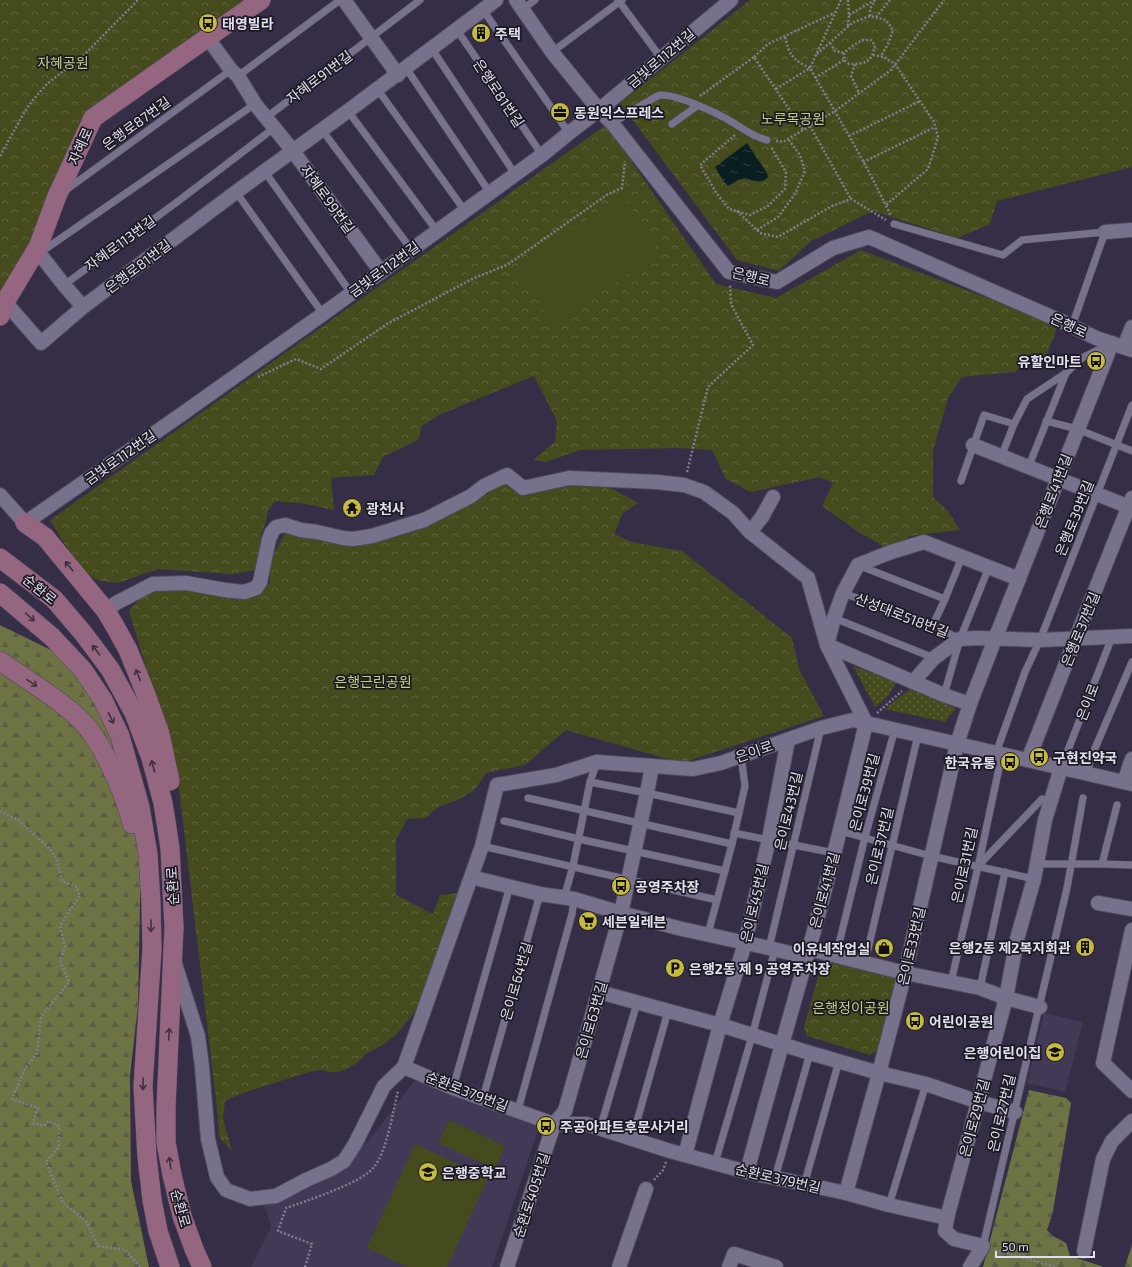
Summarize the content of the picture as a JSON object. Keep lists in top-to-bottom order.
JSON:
{
  "streets": {
    "main road": ["자혜로", "순환로"],
    "street": [
      "금빛로112번길",
      "은행로81번길",
      "자혜로99번길",
      "은행로",
      "은행로41번길",
      "산성대로518번길",
      "은행로37번길",
      "은이로",
      "은이로41번길",
      "은이로45번길",
      "은이로33번길",
      "은이로63번길",
      "순환로379번길",
      "은이로29번길",
      "순환로405번길"
    ],
    "lane": [
      "자혜로91번길",
      "은행로87번길",
      "자혜로113번길",
      "은행로39번길",
      "은이로39번길",
      "은이로43번길",
      "은이로37번길",
      "은이로31번길",
      "은이로64번길",
      "은이로27번길"
    ]
  },
  "crossings": [
    ["금빛로112번길", "은행로81번길"],
    ["금빛로112번길", "자혜로99번길"],
    ["금빛로112번길", "은행로"],
    ["자혜로91번길", "자혜로99번길"],
    ["자혜로91번길", "자혜로113번길"],
    ["은행로81번길", "자혜로"],
    ["은행로81번길", "자혜로99번길"],
    ["은행로87번길", "자혜로"],
    ["은행로87번길", "자혜로99번길"],
    ["자혜로", "자혜로99번길"],
    ["자혜로99번길", "자혜로113번길"],
    ["은행로", "은행로41번길"],
    ["은행로41번길", "산성대로518번길"],
    ["은행로39번길", "산성대로518번길"],
    ["산성대로518번길", "은행로37번길"],
    ["산성대로518번길", "은이로"],
    ["은행로37번길", "은이로"],
    ["은이로", "은이로39번길"],
    ["은이로", "은이로43번길"],
    ["은이로", "은이로37번길"],
    ["은이로", "은이로31번길"],
    ["은이로", "은이로41번길"],
    ["은이로", "은이로45번길"],
    ["은이로", "은이로33번길"],
    ["은이로", "은이로63번길"],
    ["은이로", "은이로29번길"],
    ["은이로43번길", "순환로379번길"],
    ["은이로41번길", "순환로379번길"],
    ["은이로45번길", "순환로379번길"],
    ["은이로33번길", "순환로379번길"],
    ["은이로64번길", "순환로379번길"],
    ["은이로63번길", "순환로379번길"],
    ["은이로63번길", "순환로405번길"],
    ["순환로379번길", "은이로29번길"],
    ["순환로379번길", "순환로405번길"]
  ],
  "parks": [
    "자혜공원",
    "노루목공원",
    "은행근린공원",
    "은행정이공원"
  ],
  "places": {
    "bus stop": [
      "태영빌라",
      "유할인마트",
      "구현진약국",
      "한국유통",
      "공영주차장",
      "어린이공원",
      "주공아파트후문사거리"
    ],
    "building": ["주택", "은행2동 제2복지회관"],
    "office": ["동원익스프레스"],
    "temple": ["광천사"],
    "supermarket": ["세븐일레븐"],
    "shop": ["이유네작업실"],
    "parking": ["은행2동 제 9 공영주차장"],
    "school or university": ["은행어린이집", "은행중학교"]
  },
  "scale_bar": "50 m"
}
